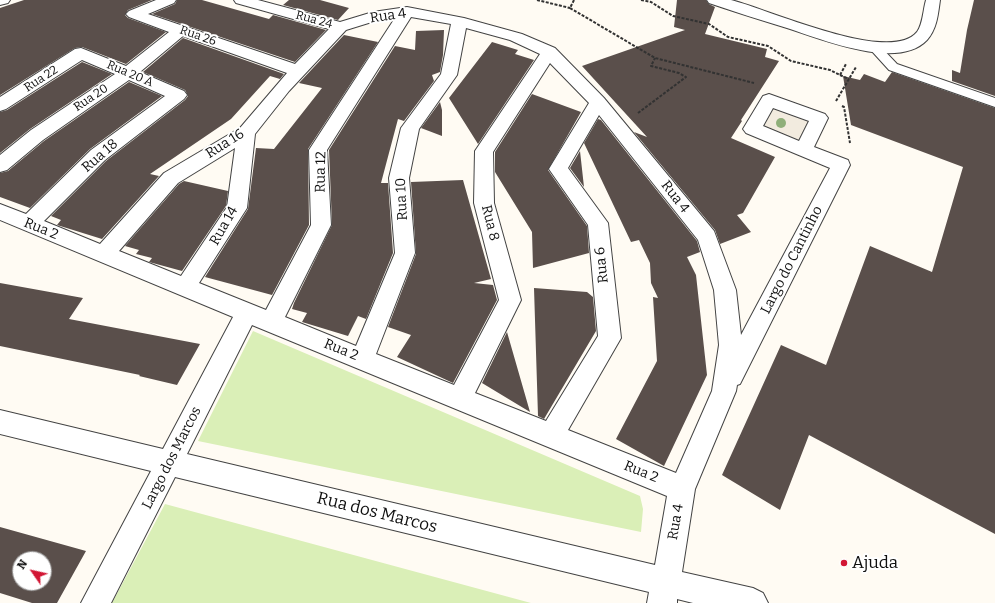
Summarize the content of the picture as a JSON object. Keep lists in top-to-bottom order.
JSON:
{
  "streets": {
    "street": [
      "Rua 4",
      "Rua 24",
      "Rua 26",
      "Rua 20 A",
      "Rua 22",
      "Rua 20",
      "Rua 16",
      "Rua 18",
      "Rua 12",
      "Rua 10",
      "Rua 8",
      "Rua 14",
      "Rua 2",
      "Largo do Cantinho",
      "Rua 6",
      "Largo dos Marcos",
      "Rua dos Marcos"
    ]
  },
  "crossings": [
    ["Rua 4", "Rua 24"],
    ["Rua 4", "Rua 16"],
    ["Rua 4", "Rua 12"],
    ["Rua 4", "Rua 10"],
    ["Rua 4", "Rua 8"],
    ["Rua 4", "Rua 2"],
    ["Rua 4", "Largo do Cantinho"],
    ["Rua 4", "Rua 6"],
    ["Rua 4", "Rua dos Marcos"],
    ["Rua 24", "Rua 16"],
    ["Rua 26", "Rua 20"],
    ["Rua 26", "Rua 16"],
    ["Rua 20 A", "Rua 22"],
    ["Rua 20 A", "Rua 20"],
    ["Rua 20 A", "Rua 18"],
    ["Rua 16", "Rua 14"],
    ["Rua 16", "Rua 2"],
    ["Rua 18", "Rua 2"],
    ["Rua 12", "Rua 2"],
    ["Rua 10", "Rua 2"],
    ["Rua 8", "Rua 2"],
    ["Rua 14", "Rua 2"],
    ["Rua 2", "Rua 6"],
    ["Rua 2", "Largo dos Marcos"],
    ["Largo dos Marcos", "Rua dos Marcos"]
  ],
  "places": ["Ajuda"],
  "north": "top left"
}
